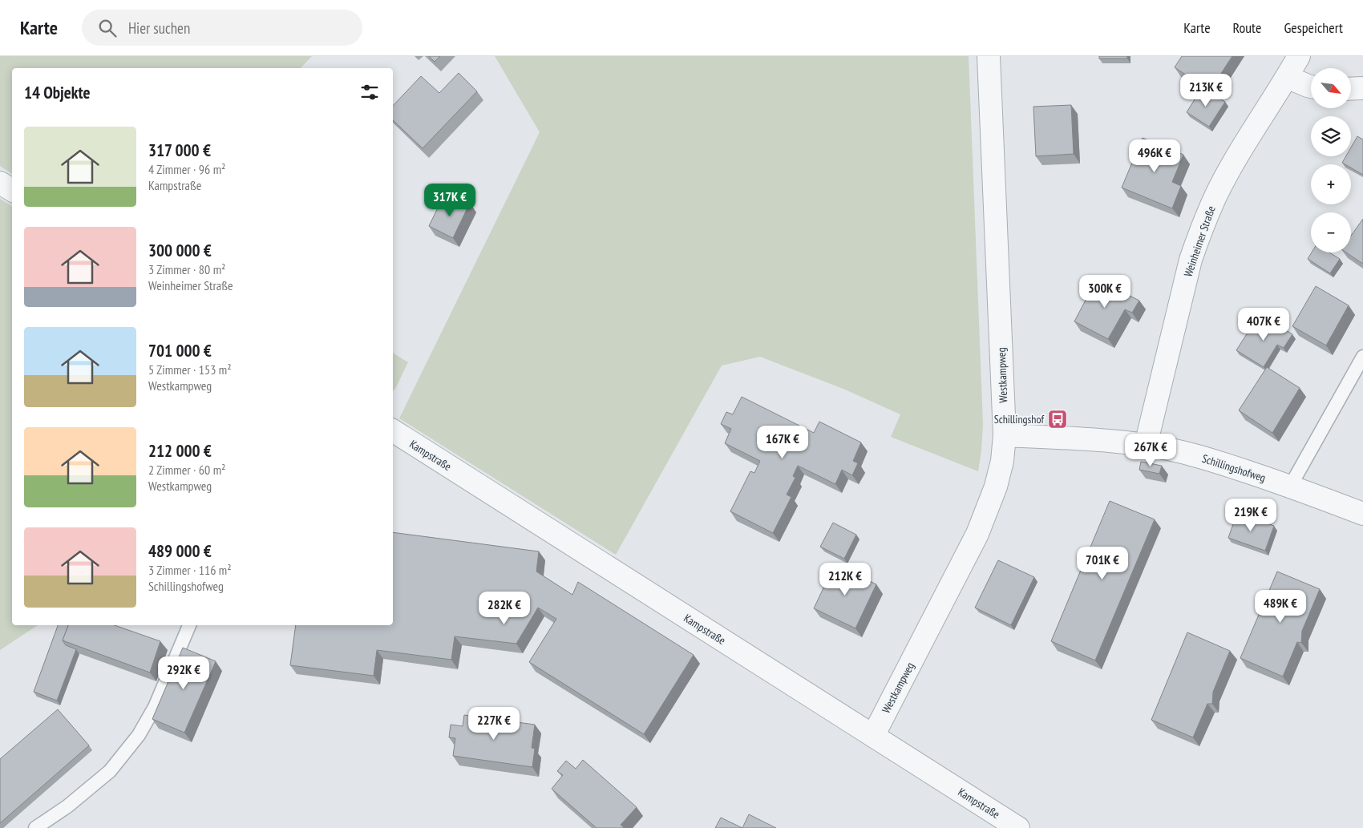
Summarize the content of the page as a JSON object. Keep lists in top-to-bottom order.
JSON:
{
  "streets": {
    "street": [
      "Weinheimer Straße",
      "Westkampweg",
      "Kampstraße",
      "Schillingshofweg"
    ]
  },
  "crossings": [
    ["Weinheimer Straße", "Schillingshofweg"],
    ["Westkampweg", "Kampstraße"],
    ["Westkampweg", "Schillingshofweg"]
  ],
  "places": {
    "bus stop": ["Schillingshof"]
  },
  "north": "bottom right",
  "page": {
    "header": "Karte",
    "search": "Hier suchen",
    "nav": ["Karte", "Route", "Gespeichert"],
    "map_buttons": ["+", "−"],
    "heading": "14 Objekte",
    "price": [
      "213K €",
      "496K €",
      "317K €",
      "300K €",
      "407K €",
      "167K €",
      "267K €",
      "219K €",
      "701K €",
      "212K €",
      "489K €",
      "282K €",
      "292K €",
      "227K €"
    ],
    "list": [
      {
        "name": "317 000 €",
        "note": "4 Zimmer · 96 m² · Kampstraße"
      },
      {
        "name": "300 000 €",
        "note": "3 Zimmer · 80 m² · Weinheimer Straße"
      },
      {
        "name": "701 000 €",
        "note": "5 Zimmer · 153 m² · Westkampweg"
      },
      {
        "name": "212 000 €",
        "note": "2 Zimmer · 60 m² · Westkampweg"
      },
      {
        "name": "489 000 €",
        "note": "3 Zimmer · 116 m² · Schillingshofweg"
      }
    ]
  }
}
